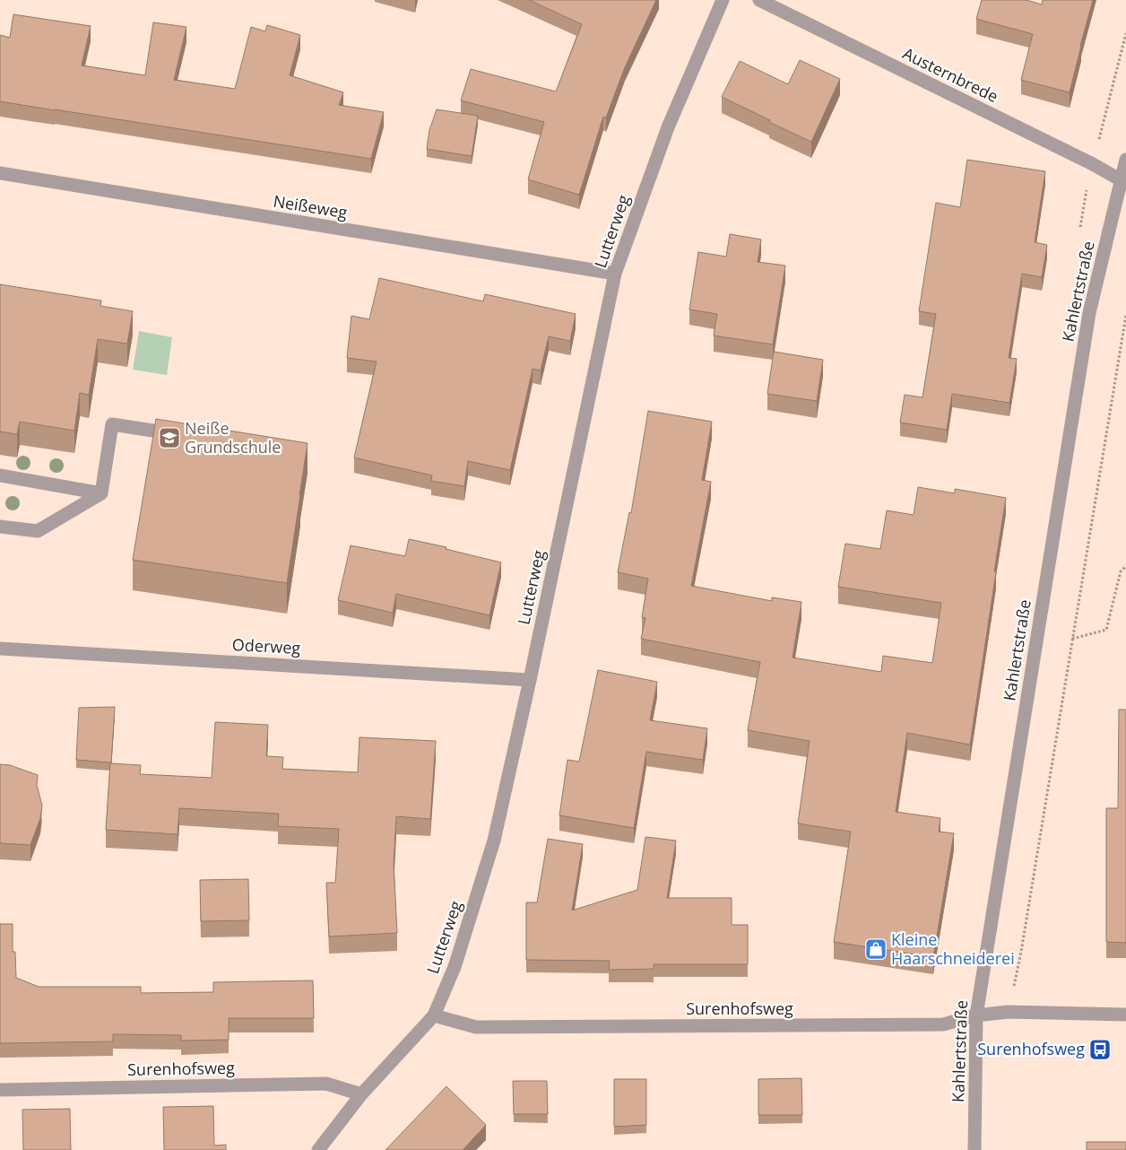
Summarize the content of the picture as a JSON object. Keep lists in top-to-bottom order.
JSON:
{
  "streets": {
    "street": [
      "Austernbrede",
      "Neißeweg",
      "Lutterweg",
      "Kahlertstraße",
      "Oderweg",
      "Surenhofsweg"
    ]
  },
  "crossings": [
    ["Austernbrede", "Kahlertstraße"],
    ["Neißeweg", "Lutterweg"],
    ["Lutterweg", "Oderweg"],
    ["Lutterweg", "Surenhofsweg"],
    ["Kahlertstraße", "Surenhofsweg"]
  ],
  "places": {
    "school or university": ["Neiße Grundschule"],
    "shop": ["Kleine Haarschneiderei"],
    "bus stop": ["Surenhofsweg"]
  }
}
